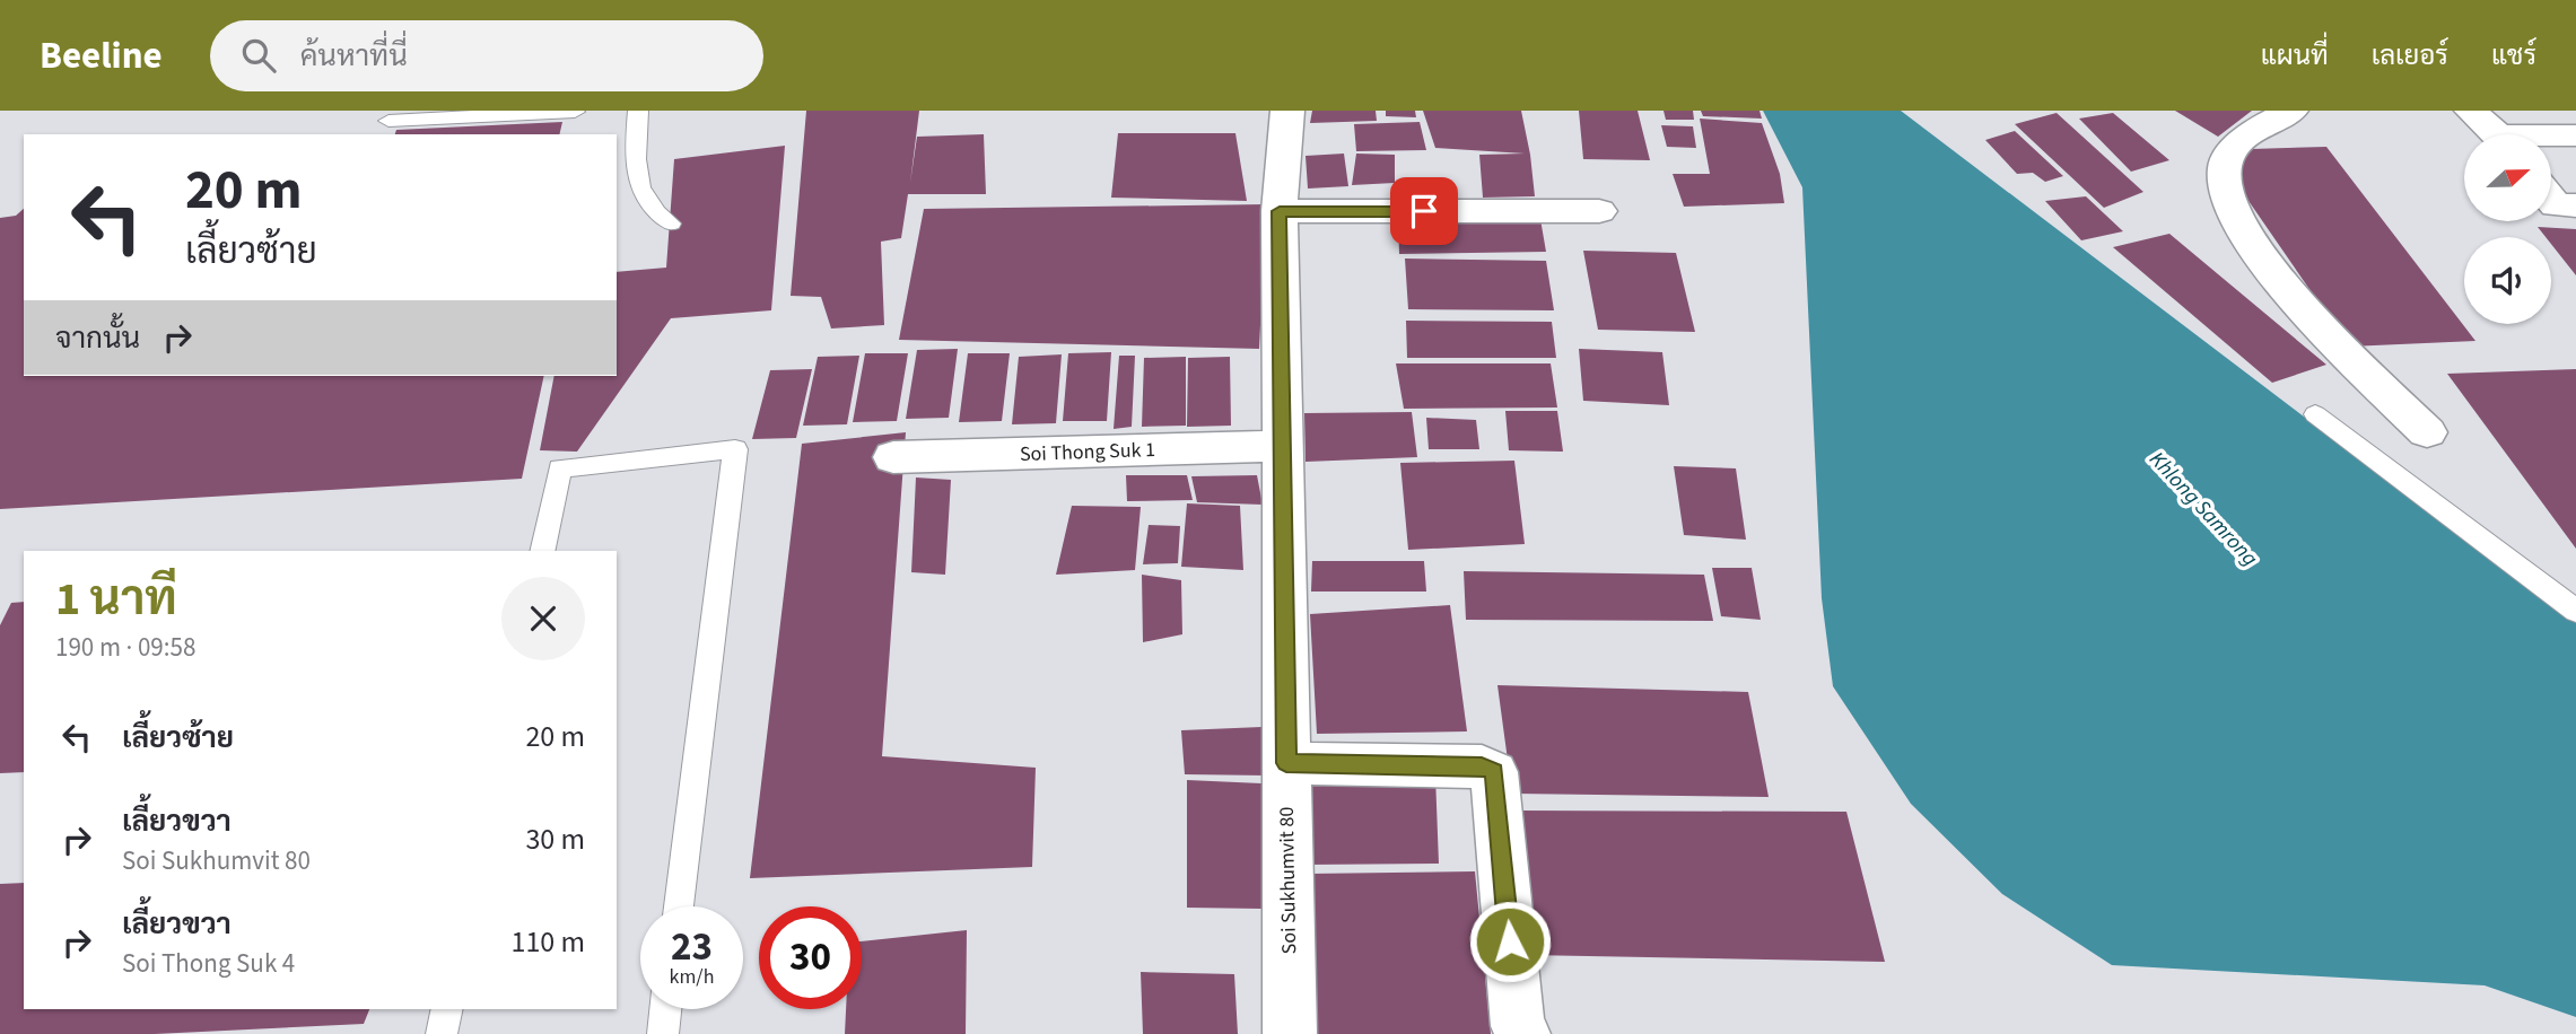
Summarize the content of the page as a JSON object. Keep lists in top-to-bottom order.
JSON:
{
  "streets": {
    "street": ["Soi Thong Suk 1", "Soi Sukhumvit 80"]
  },
  "crossings": [
    ["Soi Thong Suk 1", "Soi Sukhumvit 80"]
  ],
  "water": ["Khlong Samrong"],
  "north": "right",
  "page": {
    "header": "Beeline",
    "search": "ค้นหาที่นี่",
    "nav": ["แผนที่", "เลเยอร์", "แชร์"],
    "turn": ["20 m", "เลี้ยวซ้าย"],
    "then": "จากนั้น",
    "heading": ["1 นาที", "190 m · 09:58"],
    "list": [
      {
        "name": "เลี้ยวซ้าย",
        "value": "20 m"
      },
      {
        "name": "เลี้ยวขวา",
        "note": "Soi Sukhumvit 80",
        "value": "30 m"
      },
      {
        "name": "เลี้ยวขวา",
        "note": "Soi Thong Suk 4",
        "value": "110 m"
      }
    ],
    "speed": "23 km/h",
    "limit": "30"
  }
}
